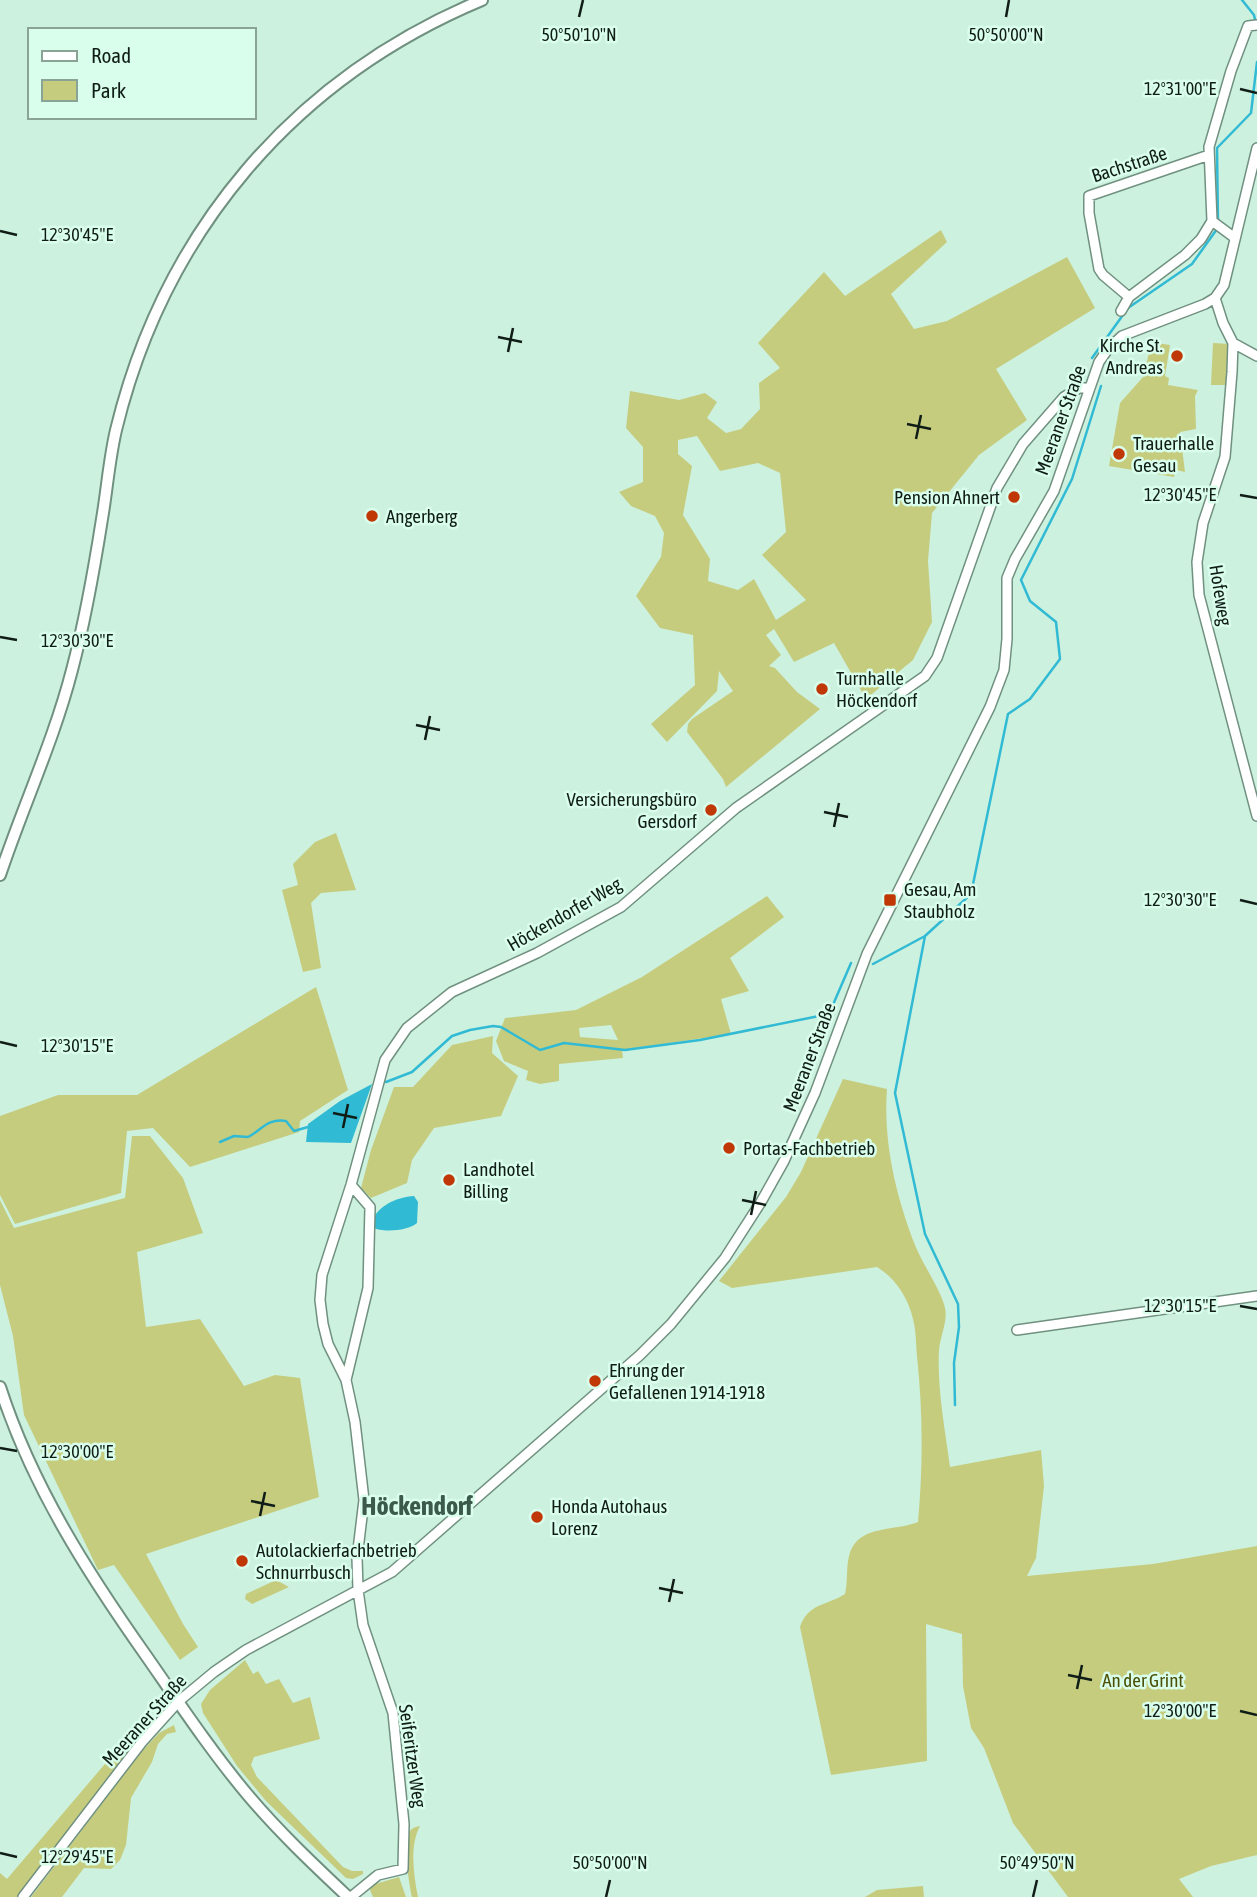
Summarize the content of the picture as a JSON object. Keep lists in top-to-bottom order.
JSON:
{
  "streets": {
    "street": [
      "Bachstraße",
      "Meeraner Straße",
      "Hofeweg",
      "Höckendorfer Weg",
      "Seiferitzer Weg"
    ]
  },
  "crossings": [
    ["Meeraner Straße", "Hofeweg"],
    ["Meeraner Straße", "Höckendorfer Weg"],
    ["Meeraner Straße", "Seiferitzer Weg"],
    ["Höckendorfer Weg", "Seiferitzer Weg"]
  ],
  "districts": ["Höckendorf"],
  "parks": ["An der Grint"],
  "places": {
    "other": [
      "Kirche St. Andreas",
      "Trauerhalle Gesau",
      "Pension Ahnert",
      "Angerberg",
      "Turnhalle Höckendorf",
      "Versicherungsbüro Gersdorf",
      "Portas-Fachbetrieb",
      "Landhotel Billing",
      "Ehrung der Gefallenen 1914-1918",
      "Honda Autohaus Lorenz",
      "Autolackierfachbetrieb Schnurrbusch"
    ],
    "transit": ["Gesau, Am Staubholz"]
  },
  "legend": ["Road", "Park"],
  "coordinates": [
    "50°50'10\"N",
    "50°50'00\"N",
    "12°31'00\"E",
    "12°30'45\"E",
    "12°30'30\"E",
    "12°30'15\"E",
    "12°30'00\"E",
    "12°29'45\"E",
    "50°49'50\"N"
  ]
}
